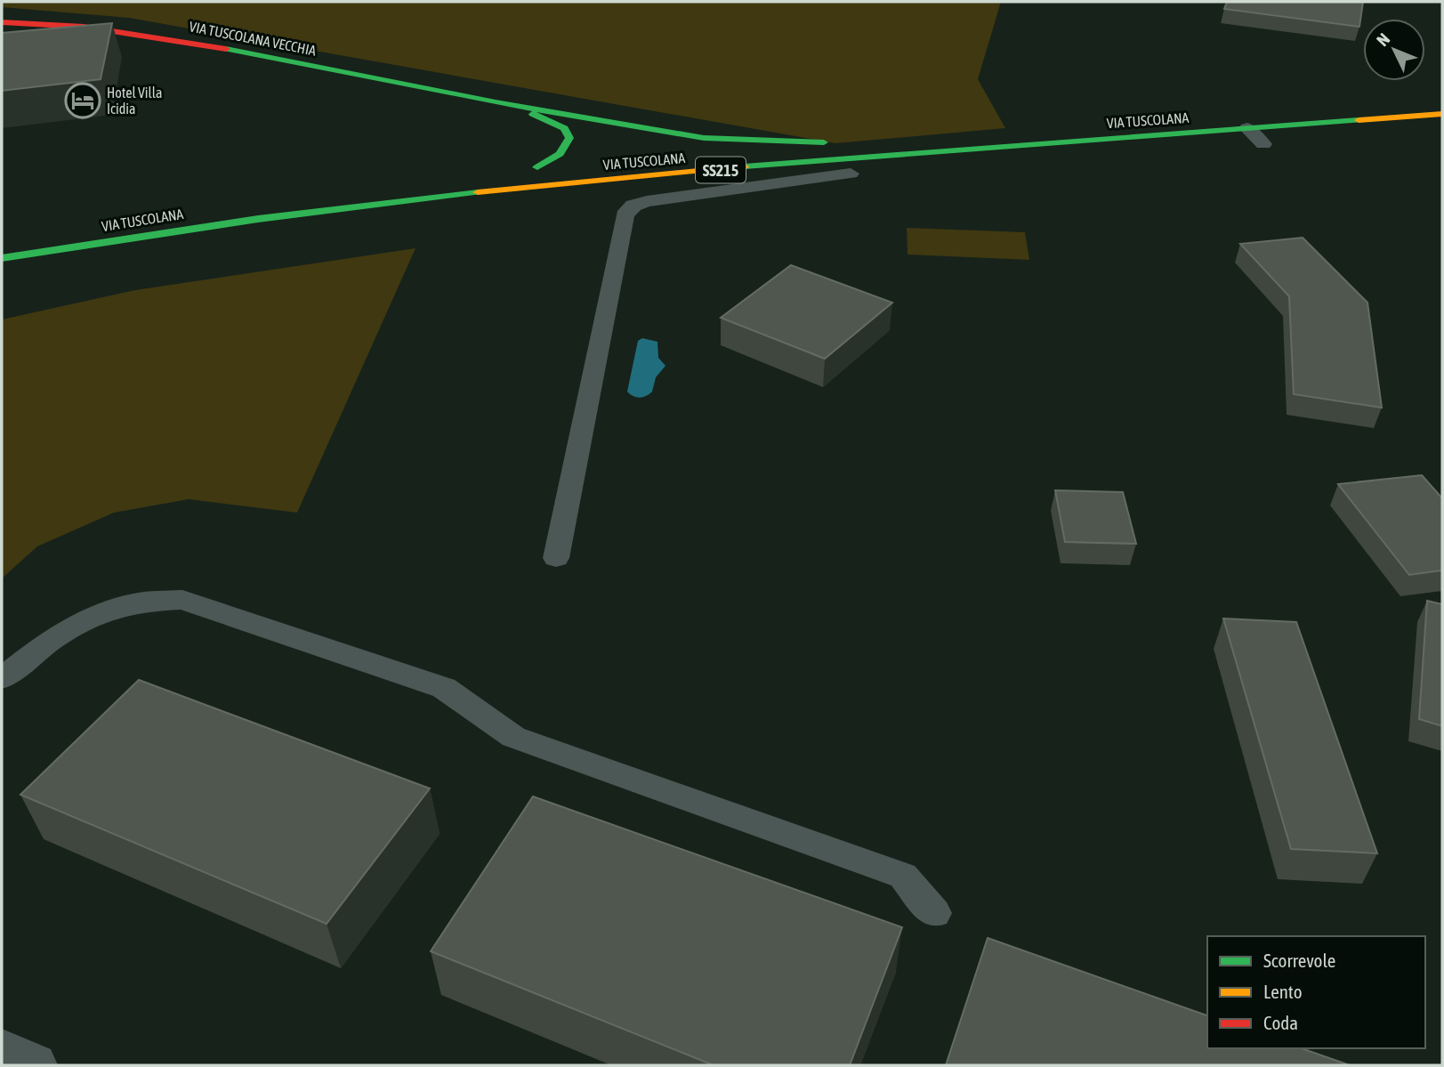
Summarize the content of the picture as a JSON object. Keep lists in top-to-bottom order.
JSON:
{
  "streets": {
    "main road": ["VIA TUSCOLANA VECCHIA", "VIA TUSCOLANA", "SS215"]
  },
  "places": {
    "hotel": ["Hotel Villa Icidia"]
  },
  "legend": ["Scorrevole", "Lento", "Coda"],
  "north": "top left"
}
